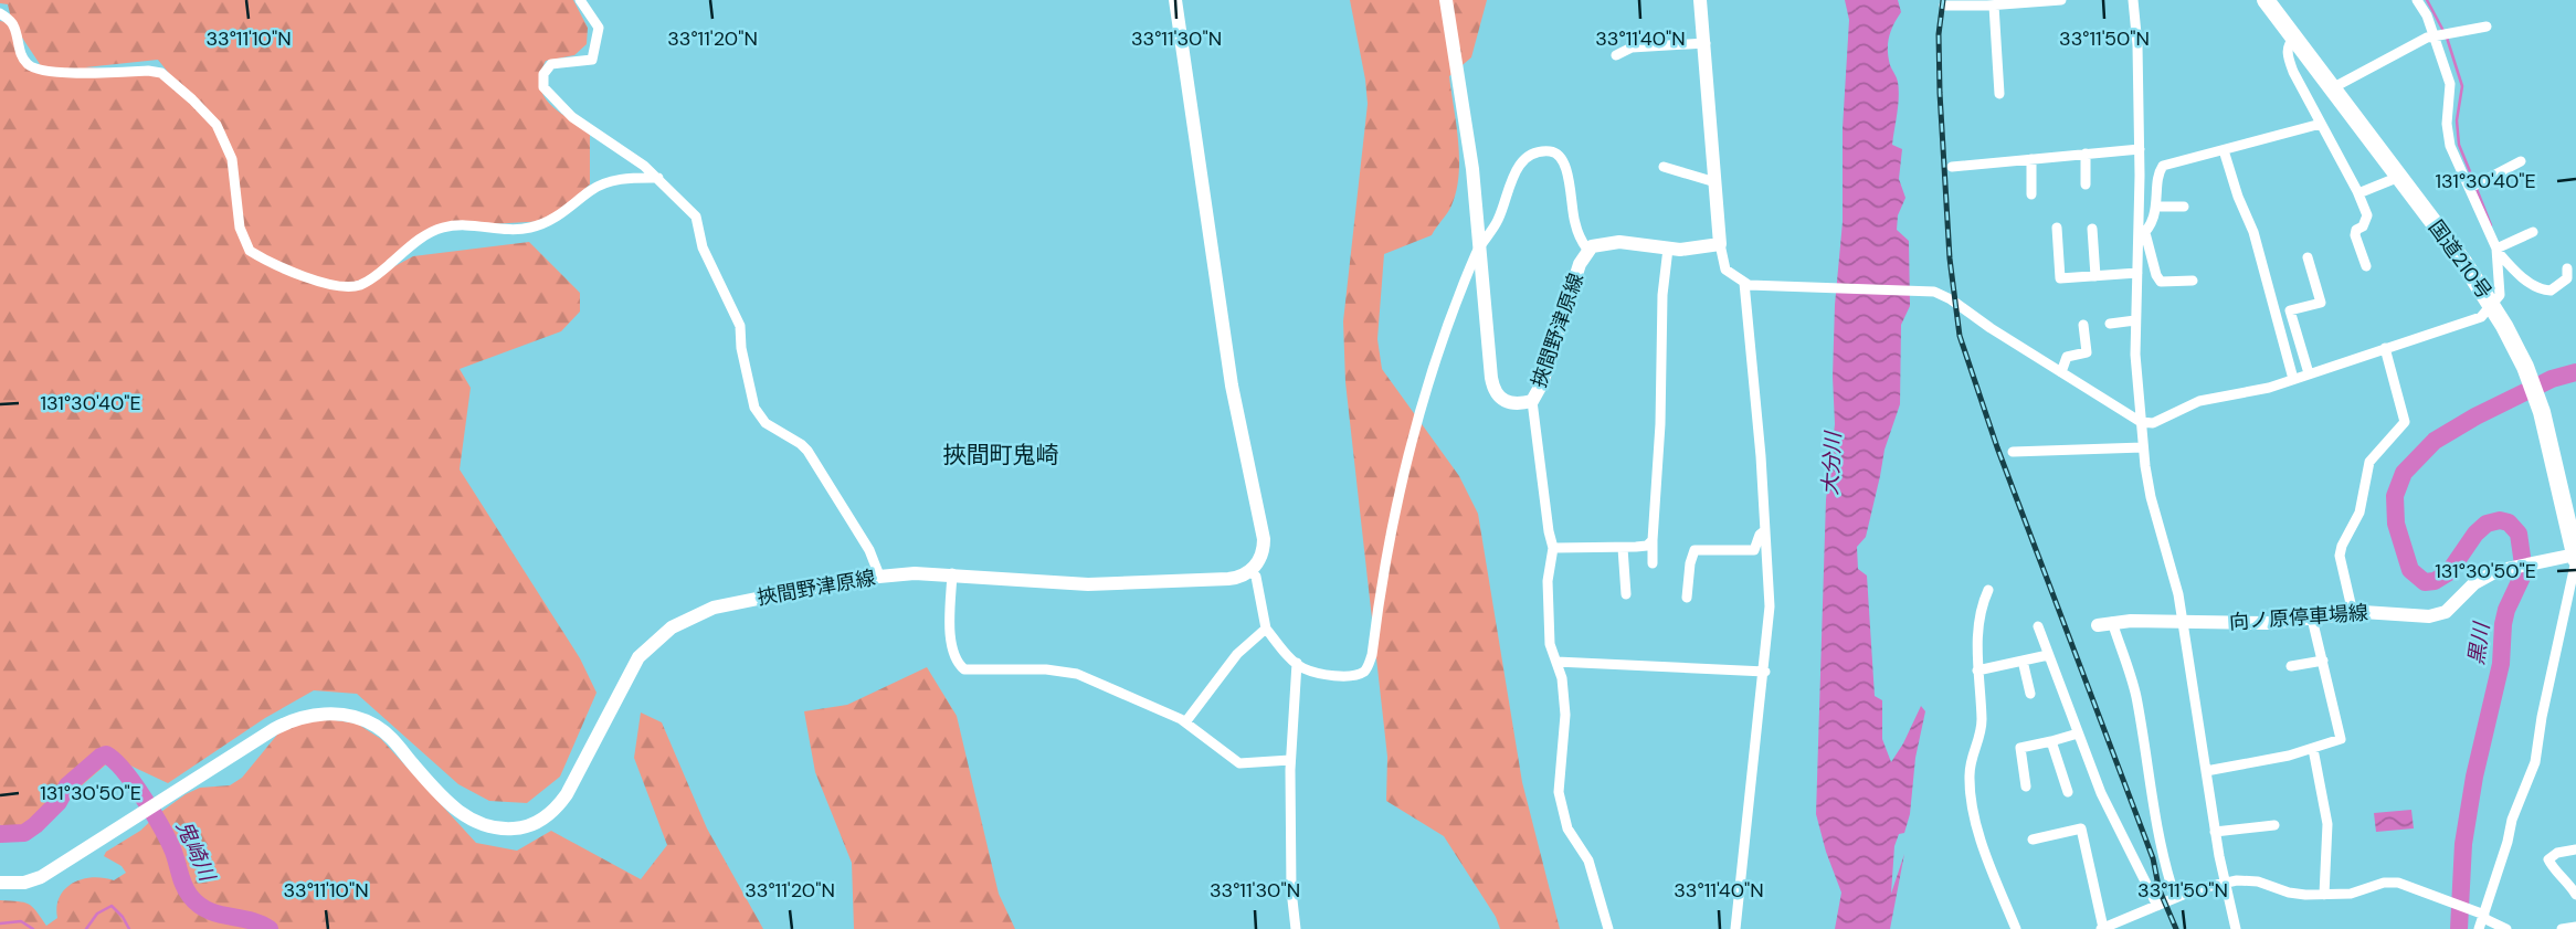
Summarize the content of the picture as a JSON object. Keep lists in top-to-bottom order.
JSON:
{
  "streets": {
    "highway": ["国道210号"],
    "main road": ["挾間野津原線", "向ノ原停車場線"]
  },
  "crossings": [
    ["国道210号", "向ノ原停車場線"]
  ],
  "districts": ["挾間町鬼崎"],
  "water": ["大分川", "黒川", "鬼崎川"],
  "coordinates": [
    "33°11'10\"N",
    "33°11'20\"N",
    "33°11'30\"N",
    "33°11'40\"N",
    "33°11'50\"N",
    "131°30'40\"E",
    "131°30'50\"E"
  ]
}
